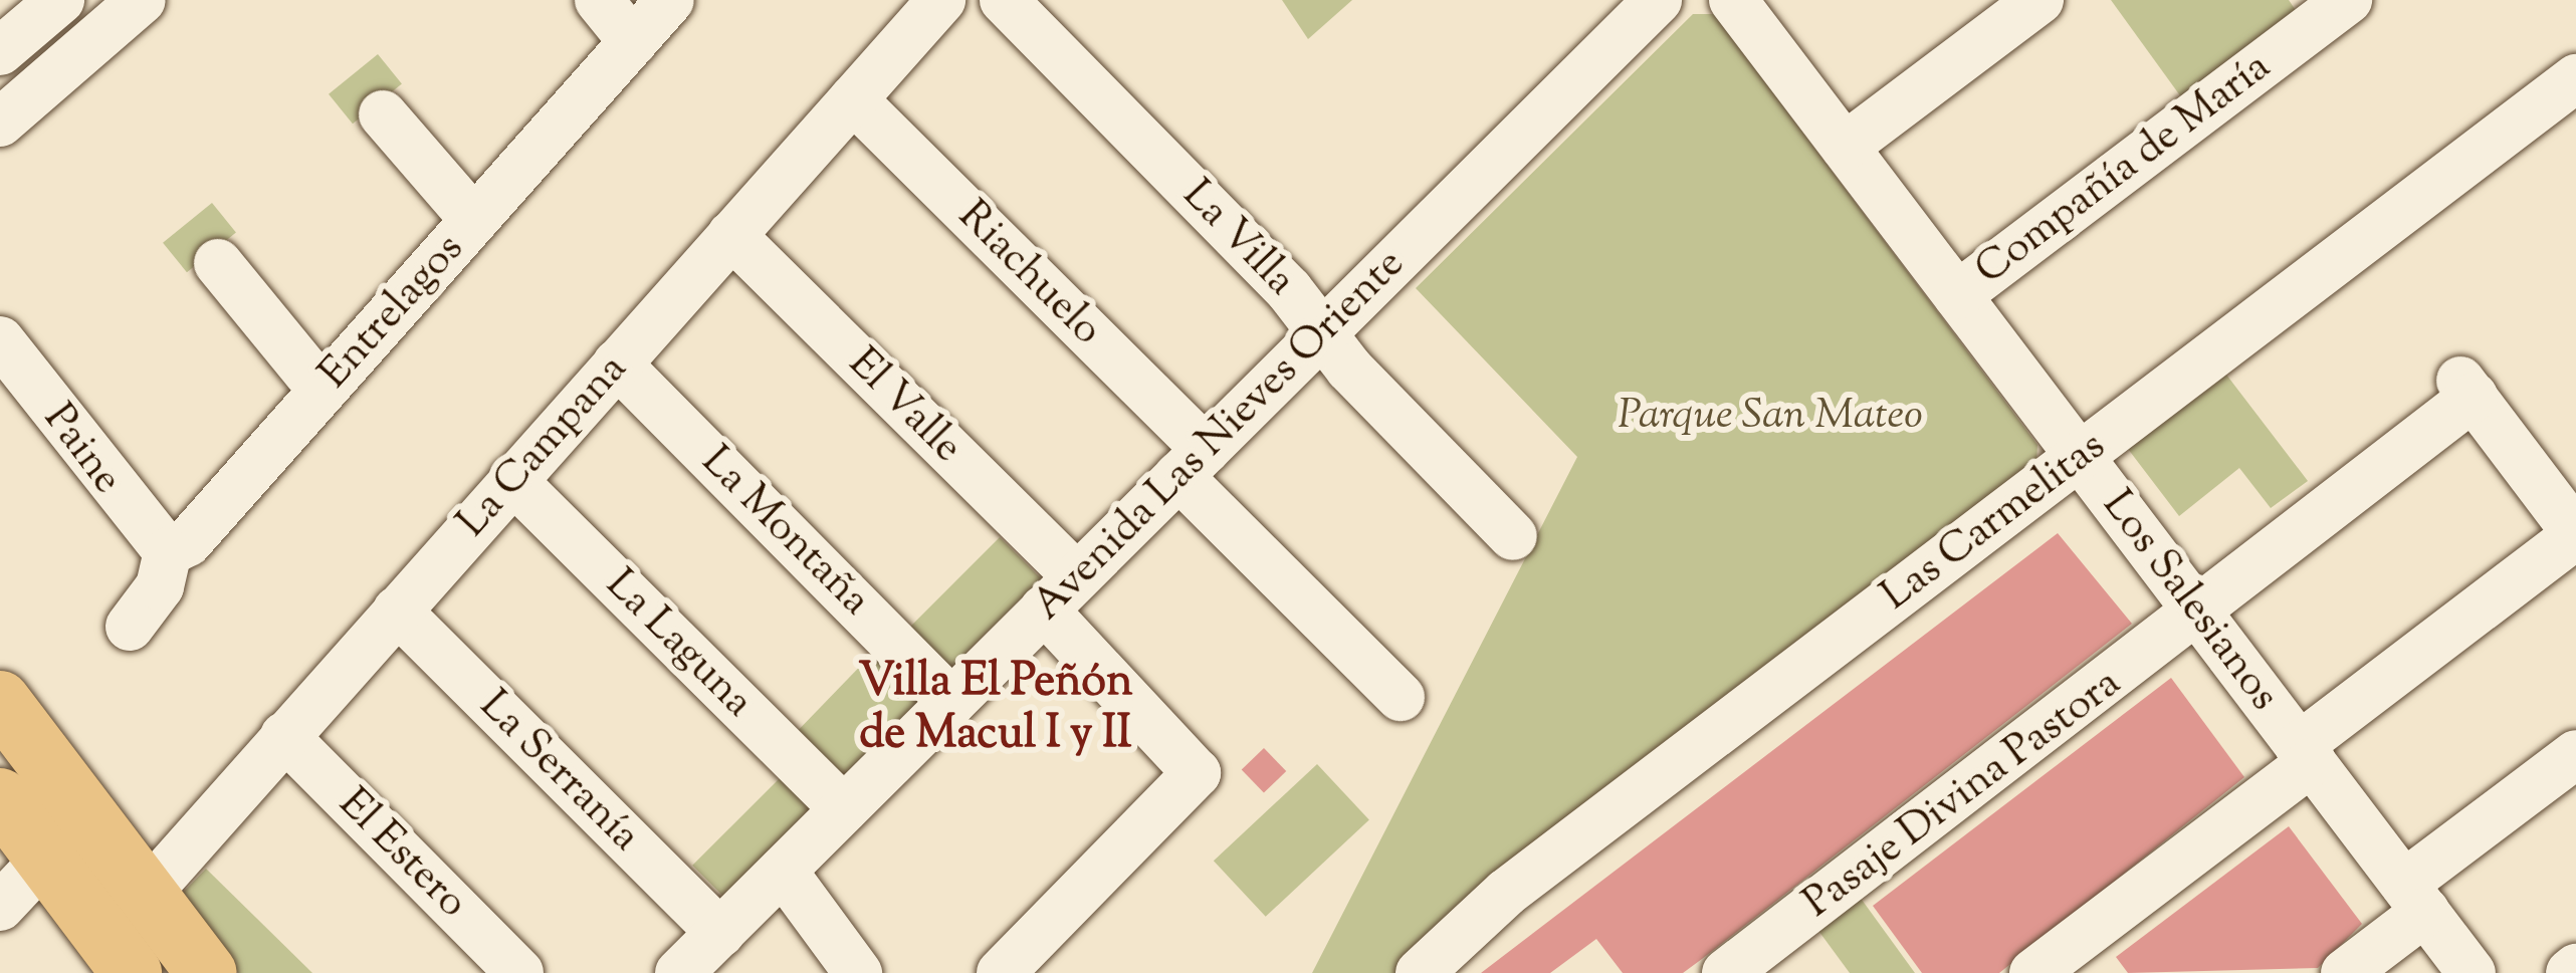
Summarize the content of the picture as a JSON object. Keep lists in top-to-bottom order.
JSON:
{
  "streets": {
    "street": [
      "Compañía de María",
      "La Villa",
      "Riachuelo",
      "Entrelagos",
      "El Valle",
      "Avenida Las Nieves Oriente",
      "La Campana",
      "Paine",
      "Las Carmelitas",
      "La Montaña",
      "Los Salesianos",
      "La Laguna",
      "La Serranía",
      "Pasaje Divina Pastora",
      "El Estero"
    ]
  },
  "crossings": [
    ["Compañía de María", "Los Salesianos"],
    ["La Villa", "Avenida Las Nieves Oriente"],
    ["Riachuelo", "Avenida Las Nieves Oriente"],
    ["Riachuelo", "La Campana"],
    ["Entrelagos", "Paine"],
    ["El Valle", "Avenida Las Nieves Oriente"],
    ["El Valle", "La Campana"],
    ["Avenida Las Nieves Oriente", "La Montaña"],
    ["Avenida Las Nieves Oriente", "La Laguna"],
    ["Avenida Las Nieves Oriente", "La Serranía"],
    ["La Campana", "La Montaña"],
    ["La Campana", "La Laguna"],
    ["La Campana", "La Serranía"],
    ["La Campana", "El Estero"],
    ["Las Carmelitas", "Los Salesianos"],
    ["Los Salesianos", "Pasaje Divina Pastora"]
  ],
  "districts": ["Villa El Peñón de Macul I y II"],
  "parks": ["Parque San Mateo"]
}
